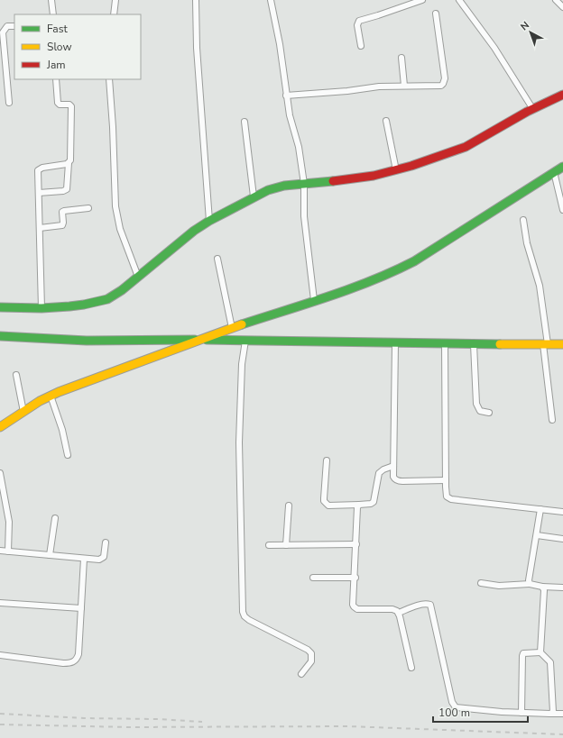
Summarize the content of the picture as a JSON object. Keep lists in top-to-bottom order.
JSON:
{
  "legend": ["Fast", "Slow", "Jam"],
  "scale_bar": "100 m",
  "north": "top left"
}
